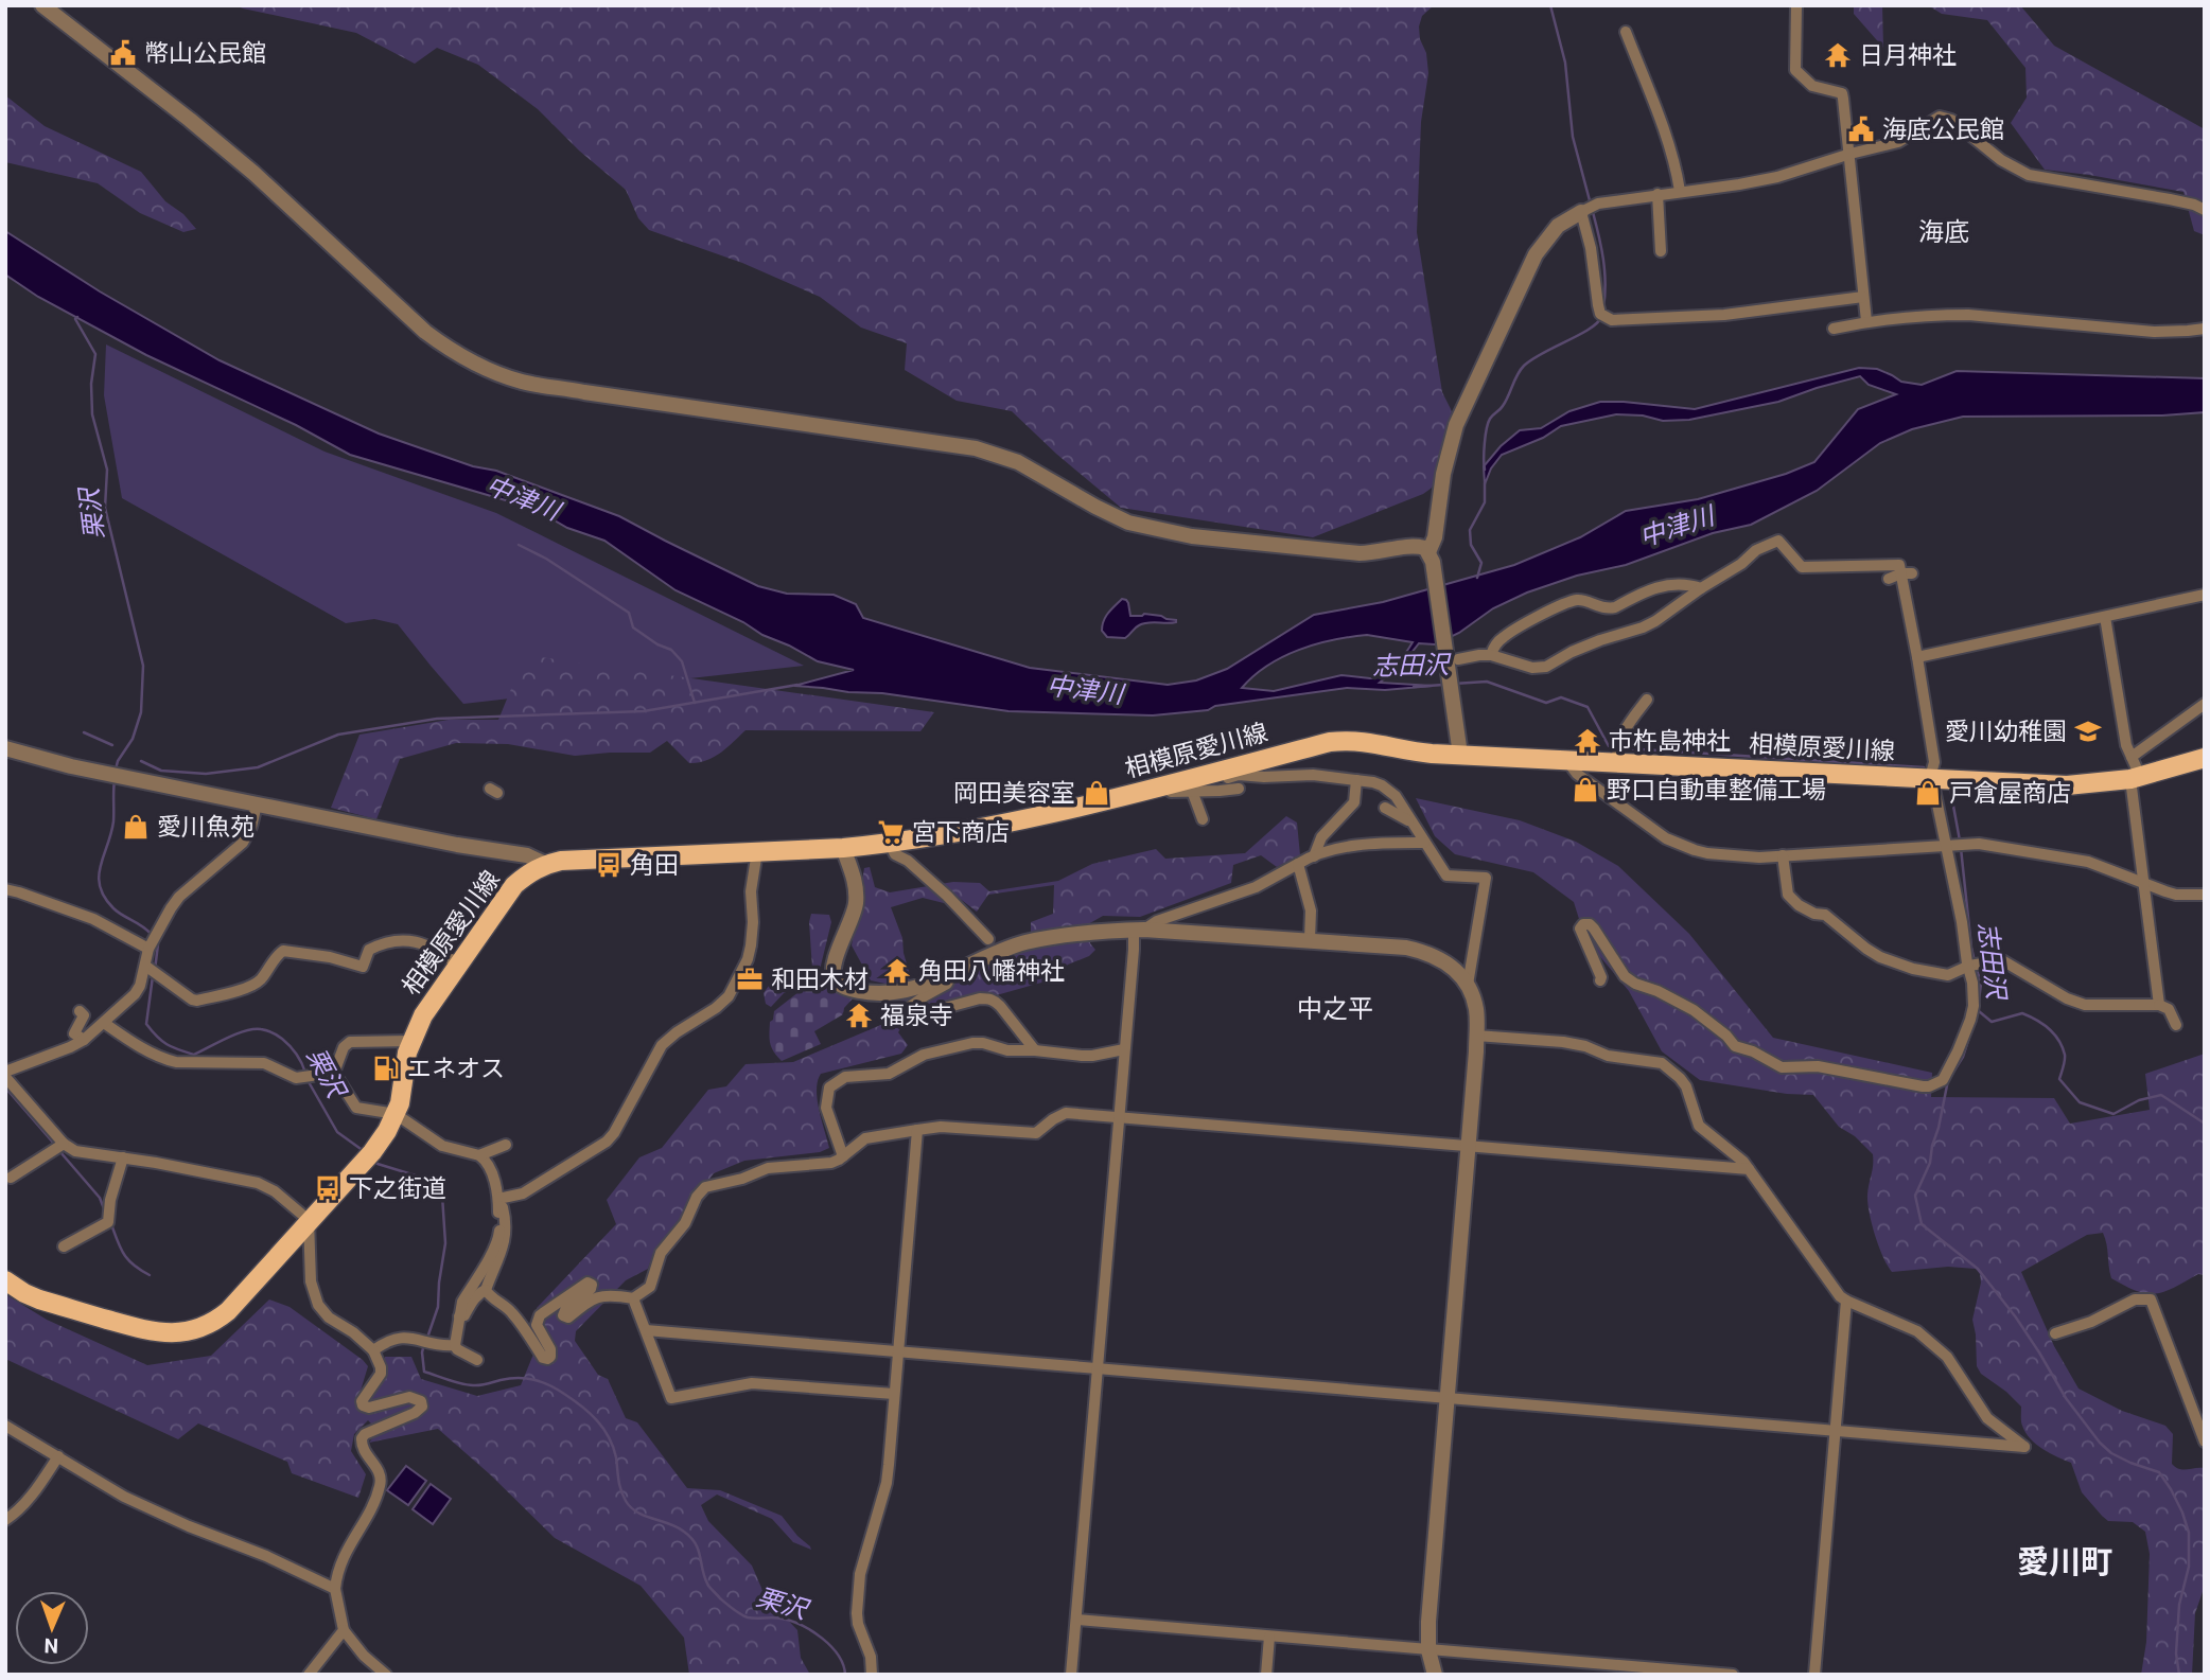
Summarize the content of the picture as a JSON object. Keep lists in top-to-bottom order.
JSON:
{
  "streets": {
    "main road": ["相模原愛川線"]
  },
  "districts": ["海底", "中之平", "愛川町"],
  "water": ["中津川", "栗沢", "志田沢"],
  "places": {
    "public building": ["幣山公民館", "海底公民館"],
    "temple": [
      "日月神社",
      "市杵島神社",
      "角田八幡神社",
      "福泉寺"
    ],
    "school or university": ["愛川幼稚園"],
    "shop": [
      "野口自動車整備工場",
      "岡田美容室",
      "戸倉屋商店",
      "愛川魚苑"
    ],
    "supermarket": ["宮下商店"],
    "bus stop": ["角田", "下之街道"],
    "office": ["和田木材"],
    "fuel station": ["エネオス"]
  },
  "north": "bottom"
}
